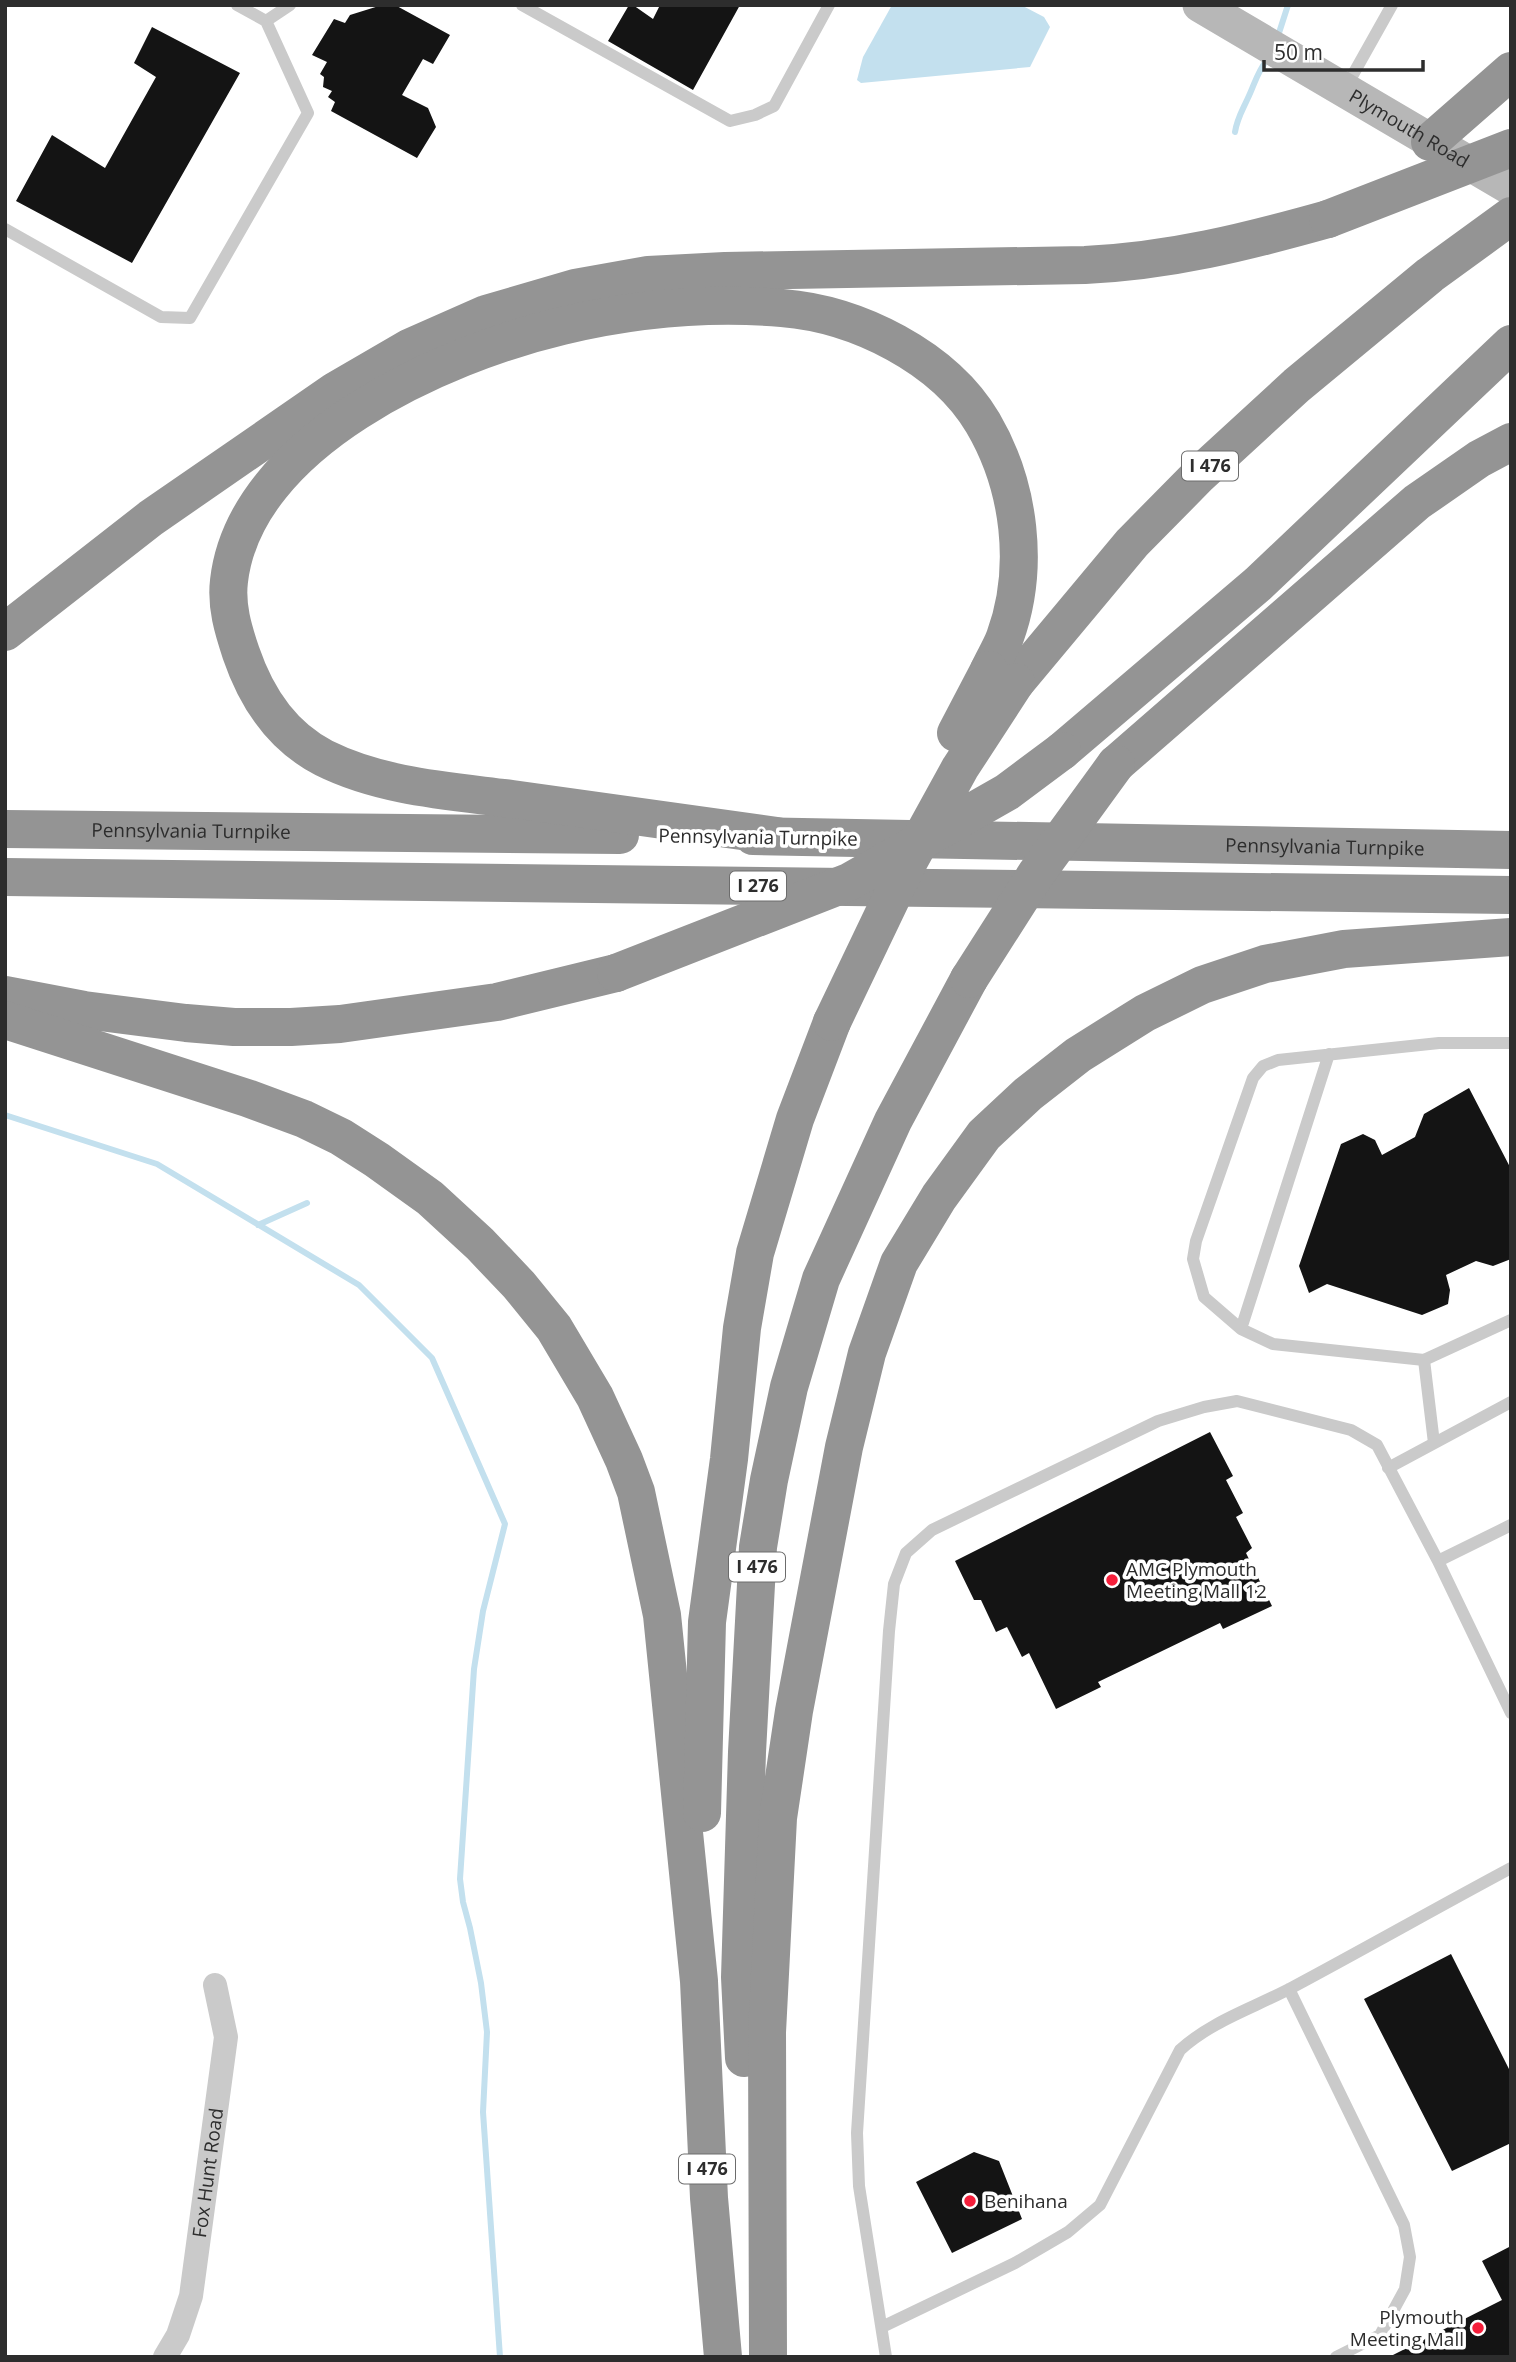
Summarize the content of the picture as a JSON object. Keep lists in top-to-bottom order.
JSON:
{
  "streets": {
    "highway": ["I 476", "Pennsylvania Turnpike", "I 276"],
    "main road": ["Plymouth Road"],
    "street": ["Fox Hunt Road"]
  },
  "places": ["AMC Plymouth Meeting Mall 12", "Benihana", "Plymouth Meeting Mall"],
  "scale_bar": "50 m"
}
